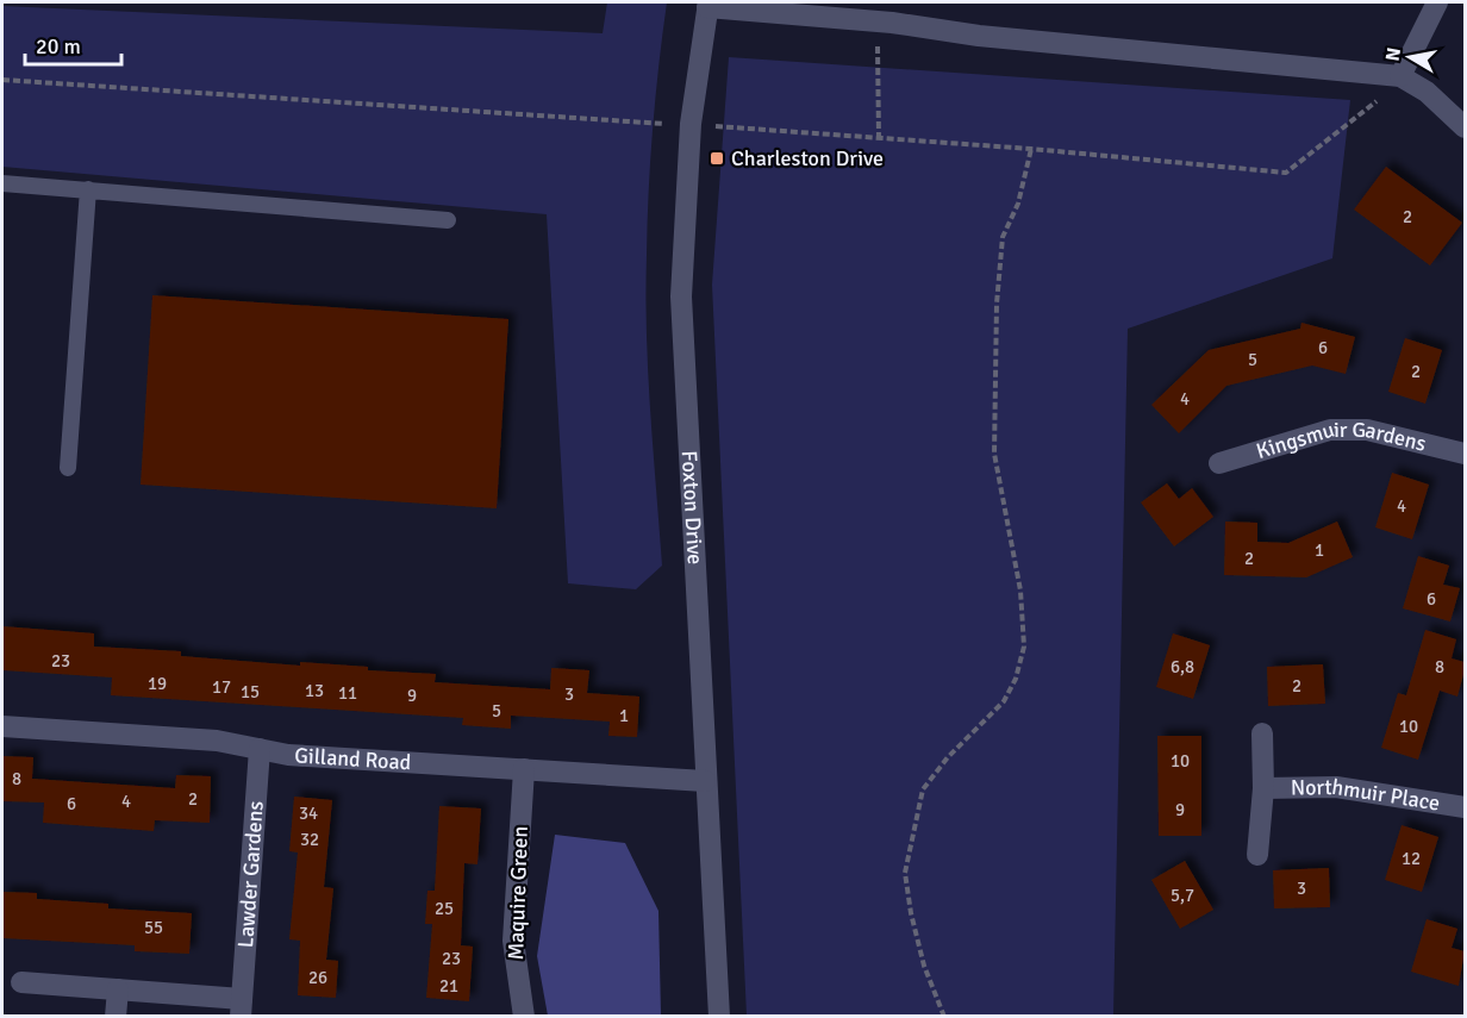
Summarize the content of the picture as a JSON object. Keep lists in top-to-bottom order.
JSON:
{
  "streets": {
    "street": [
      "Kingsmuir Gardens",
      "Foxton Drive",
      "Gilland Road",
      "Northmuir Place",
      "Lawder Gardens",
      "Maquire Green"
    ]
  },
  "crossings": [
    ["Foxton Drive", "Gilland Road"],
    ["Gilland Road", "Lawder Gardens"],
    ["Gilland Road", "Maquire Green"]
  ],
  "places": {
    "transit": ["Charleston Drive"]
  },
  "house_numbers": [
    "2",
    "6",
    "5",
    "2",
    "4",
    "4",
    "1",
    "2",
    "6",
    "23",
    "6,8",
    "8",
    "19",
    "2",
    "17",
    "13",
    "15",
    "11",
    "3",
    "9",
    "5",
    "1",
    "10",
    "10",
    "8",
    "2",
    "4",
    "6",
    "9",
    "34",
    "32",
    "12",
    "3",
    "5,7",
    "25",
    "55",
    "23",
    "26",
    "21"
  ],
  "scale_bar": "20 m",
  "north": "left"
}
